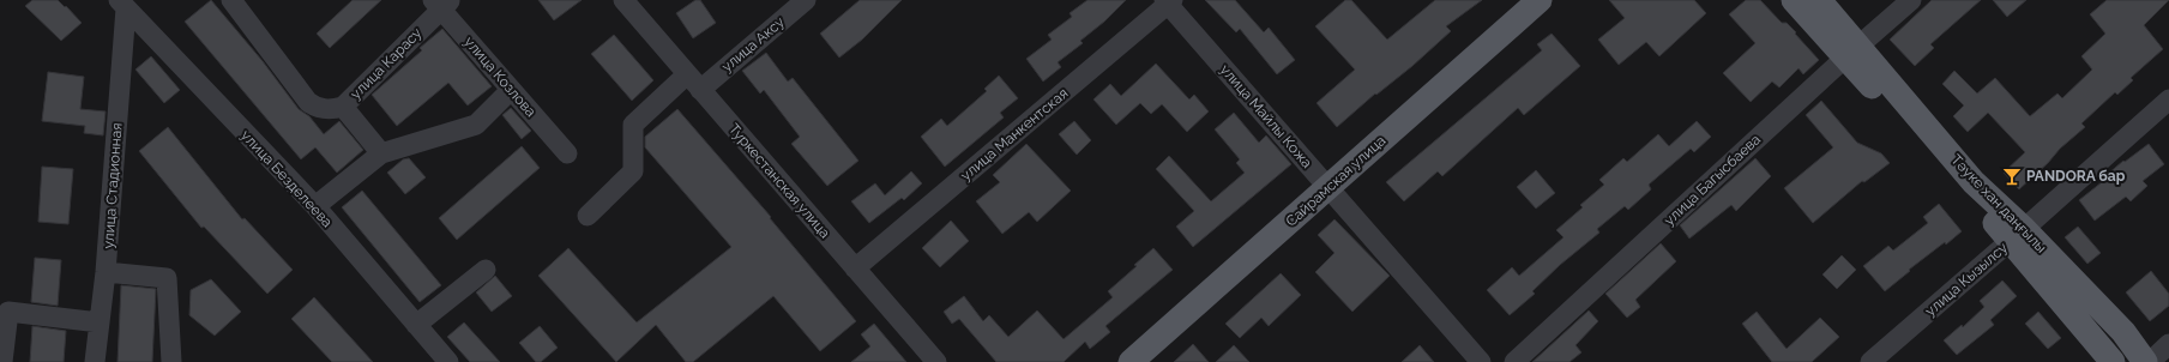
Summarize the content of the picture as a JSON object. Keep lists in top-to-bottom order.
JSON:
{
  "streets": {
    "main road": ["Сайрамская улица", "Тәуке хан даңғылы"],
    "street": [
      "улица Аксу",
      "улица Карасу",
      "улица Козлова",
      "улица Майлы Кожа",
      "улица Манкентская",
      "улица Безделеева",
      "улица Багысбаева",
      "Туркестанская улица",
      "улица Стадионная",
      "улица Кызылсу"
    ]
  },
  "crossings": [
    ["улица Аксу", "Туркестанская улица"],
    ["улица Карасу", "улица Козлова"],
    ["улица Майлы Кожа", "улица Манкентская"],
    ["улица Майлы Кожа", "Сайрамская улица"],
    ["улица Манкентская", "Туркестанская улица"],
    ["улица Безделеева", "улица Стадионная"],
    ["улица Багысбаева", "Тәуке хан даңғылы"],
    ["Тәуке хан даңғылы", "улица Кызылсу"]
  ],
  "places": {
    "bar": ["PANDORA бар"]
  }
}
